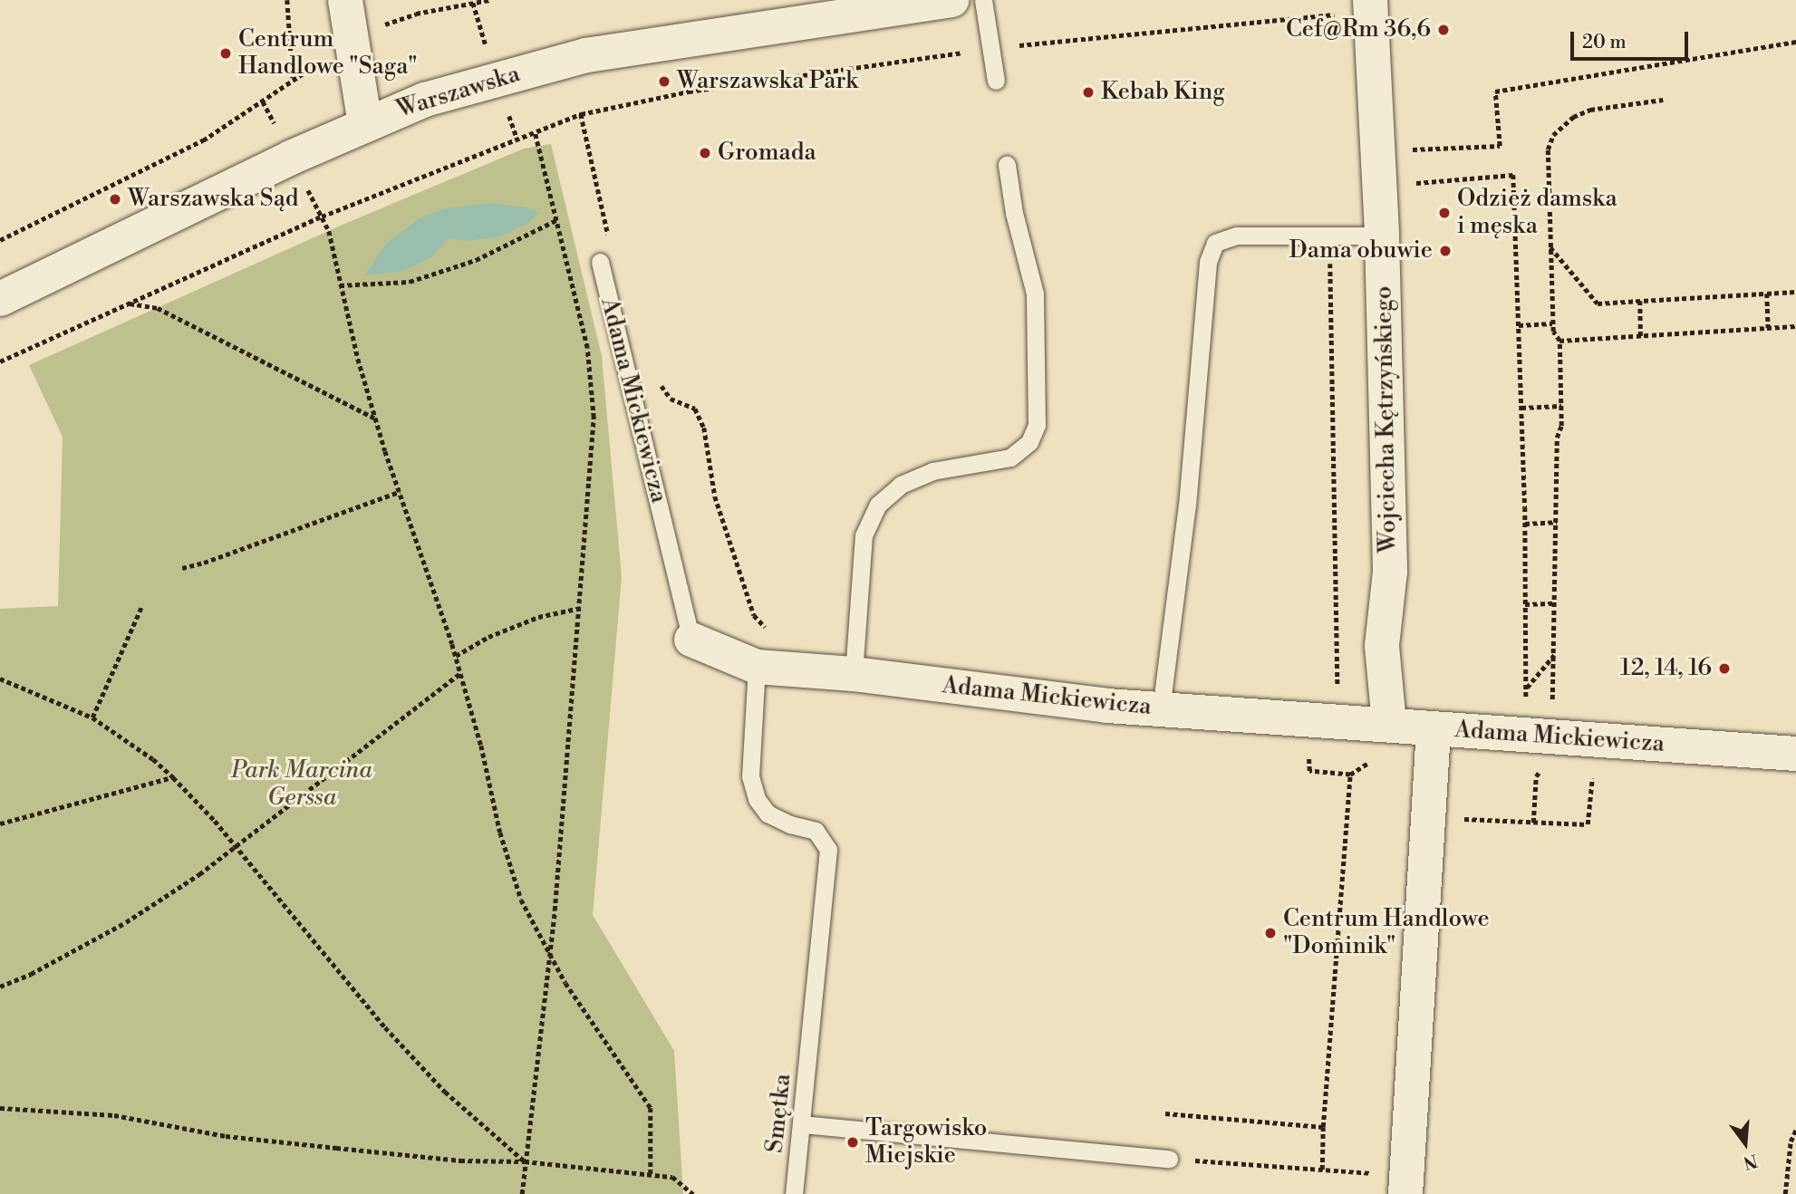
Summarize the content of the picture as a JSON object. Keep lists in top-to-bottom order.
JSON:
{
  "streets": {
    "street": ["Warszawska", "Adama Mickiewicza", "Wojciecha Kętrzyńskiego"],
    "lane": ["Smętka"]
  },
  "crossings": [
    ["Adama Mickiewicza", "Wojciecha Kętrzyńskiego"],
    ["Adama Mickiewicza", "Smętka"]
  ],
  "parks": ["Park Marcina Gerssa"],
  "places": [
    "Cef@Rm 36,6",
    "Centrum Handlowe \"Saga\"",
    "Warszawska Park",
    "Kebab King",
    "Gromada",
    "Warszawska Sąd",
    "Odzież damska i męska",
    "Dama obuwie",
    "12, 14, 16",
    "Centrum Handlowe \"Dominik\"",
    "Targowisko Miejskie"
  ],
  "scale_bar": "20 m",
  "north": "bottom"
}
